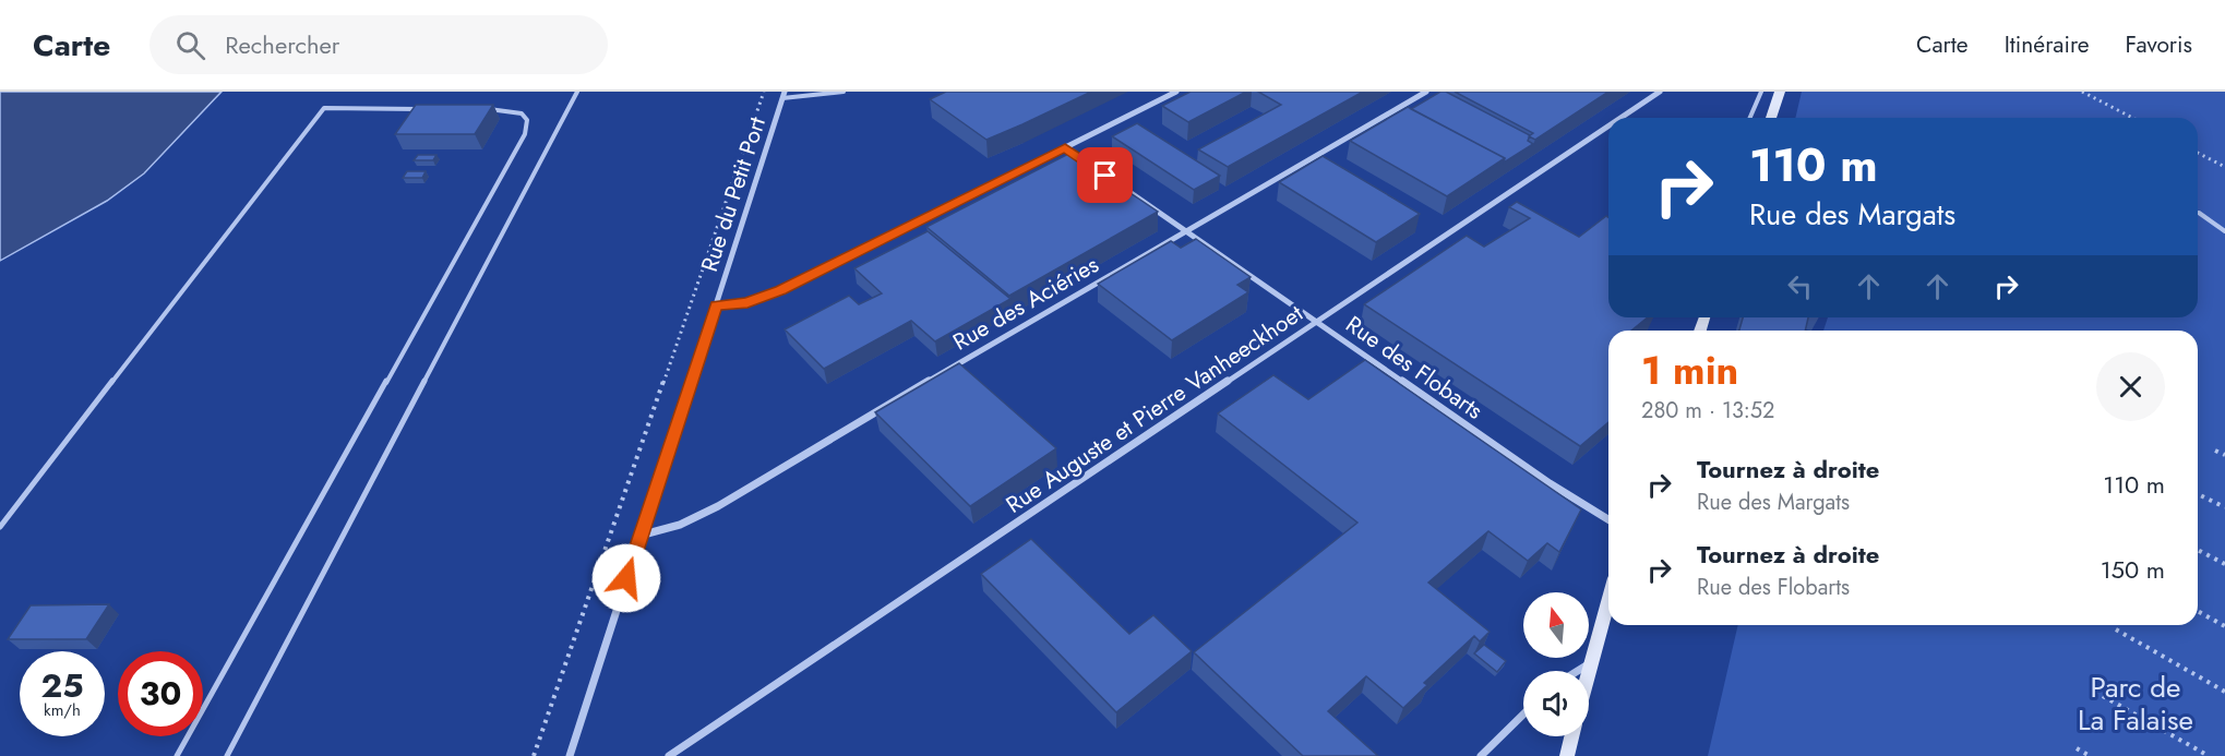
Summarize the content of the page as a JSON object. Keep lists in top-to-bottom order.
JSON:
{
  "streets": {
    "street": [
      "Rue du Petit Port",
      "Rue des Aciéries",
      "Rue des Flobarts",
      "Rue Auguste et Pierre Vanheeckhoet"
    ]
  },
  "crossings": [
    ["Rue du Petit Port", "Rue des Aciéries"],
    ["Rue des Aciéries", "Rue des Flobarts"],
    ["Rue des Flobarts", "Rue Auguste et Pierre Vanheeckhoet"]
  ],
  "parks": ["Parc de La Falaise"],
  "north": "top",
  "page": {
    "header": "Carte",
    "search": "Rechercher",
    "nav": ["Carte", "Itinéraire", "Favoris"],
    "turn": ["110 m", "Rue des Margats"],
    "heading": ["1 min", "280 m · 13:52"],
    "list": [
      {
        "name": "Tournez à droite",
        "note": "Rue des Margats",
        "value": "110 m"
      },
      {
        "name": "Tournez à droite",
        "note": "Rue des Flobarts",
        "value": "150 m"
      }
    ],
    "speed": "25 km/h",
    "limit": "30"
  }
}
